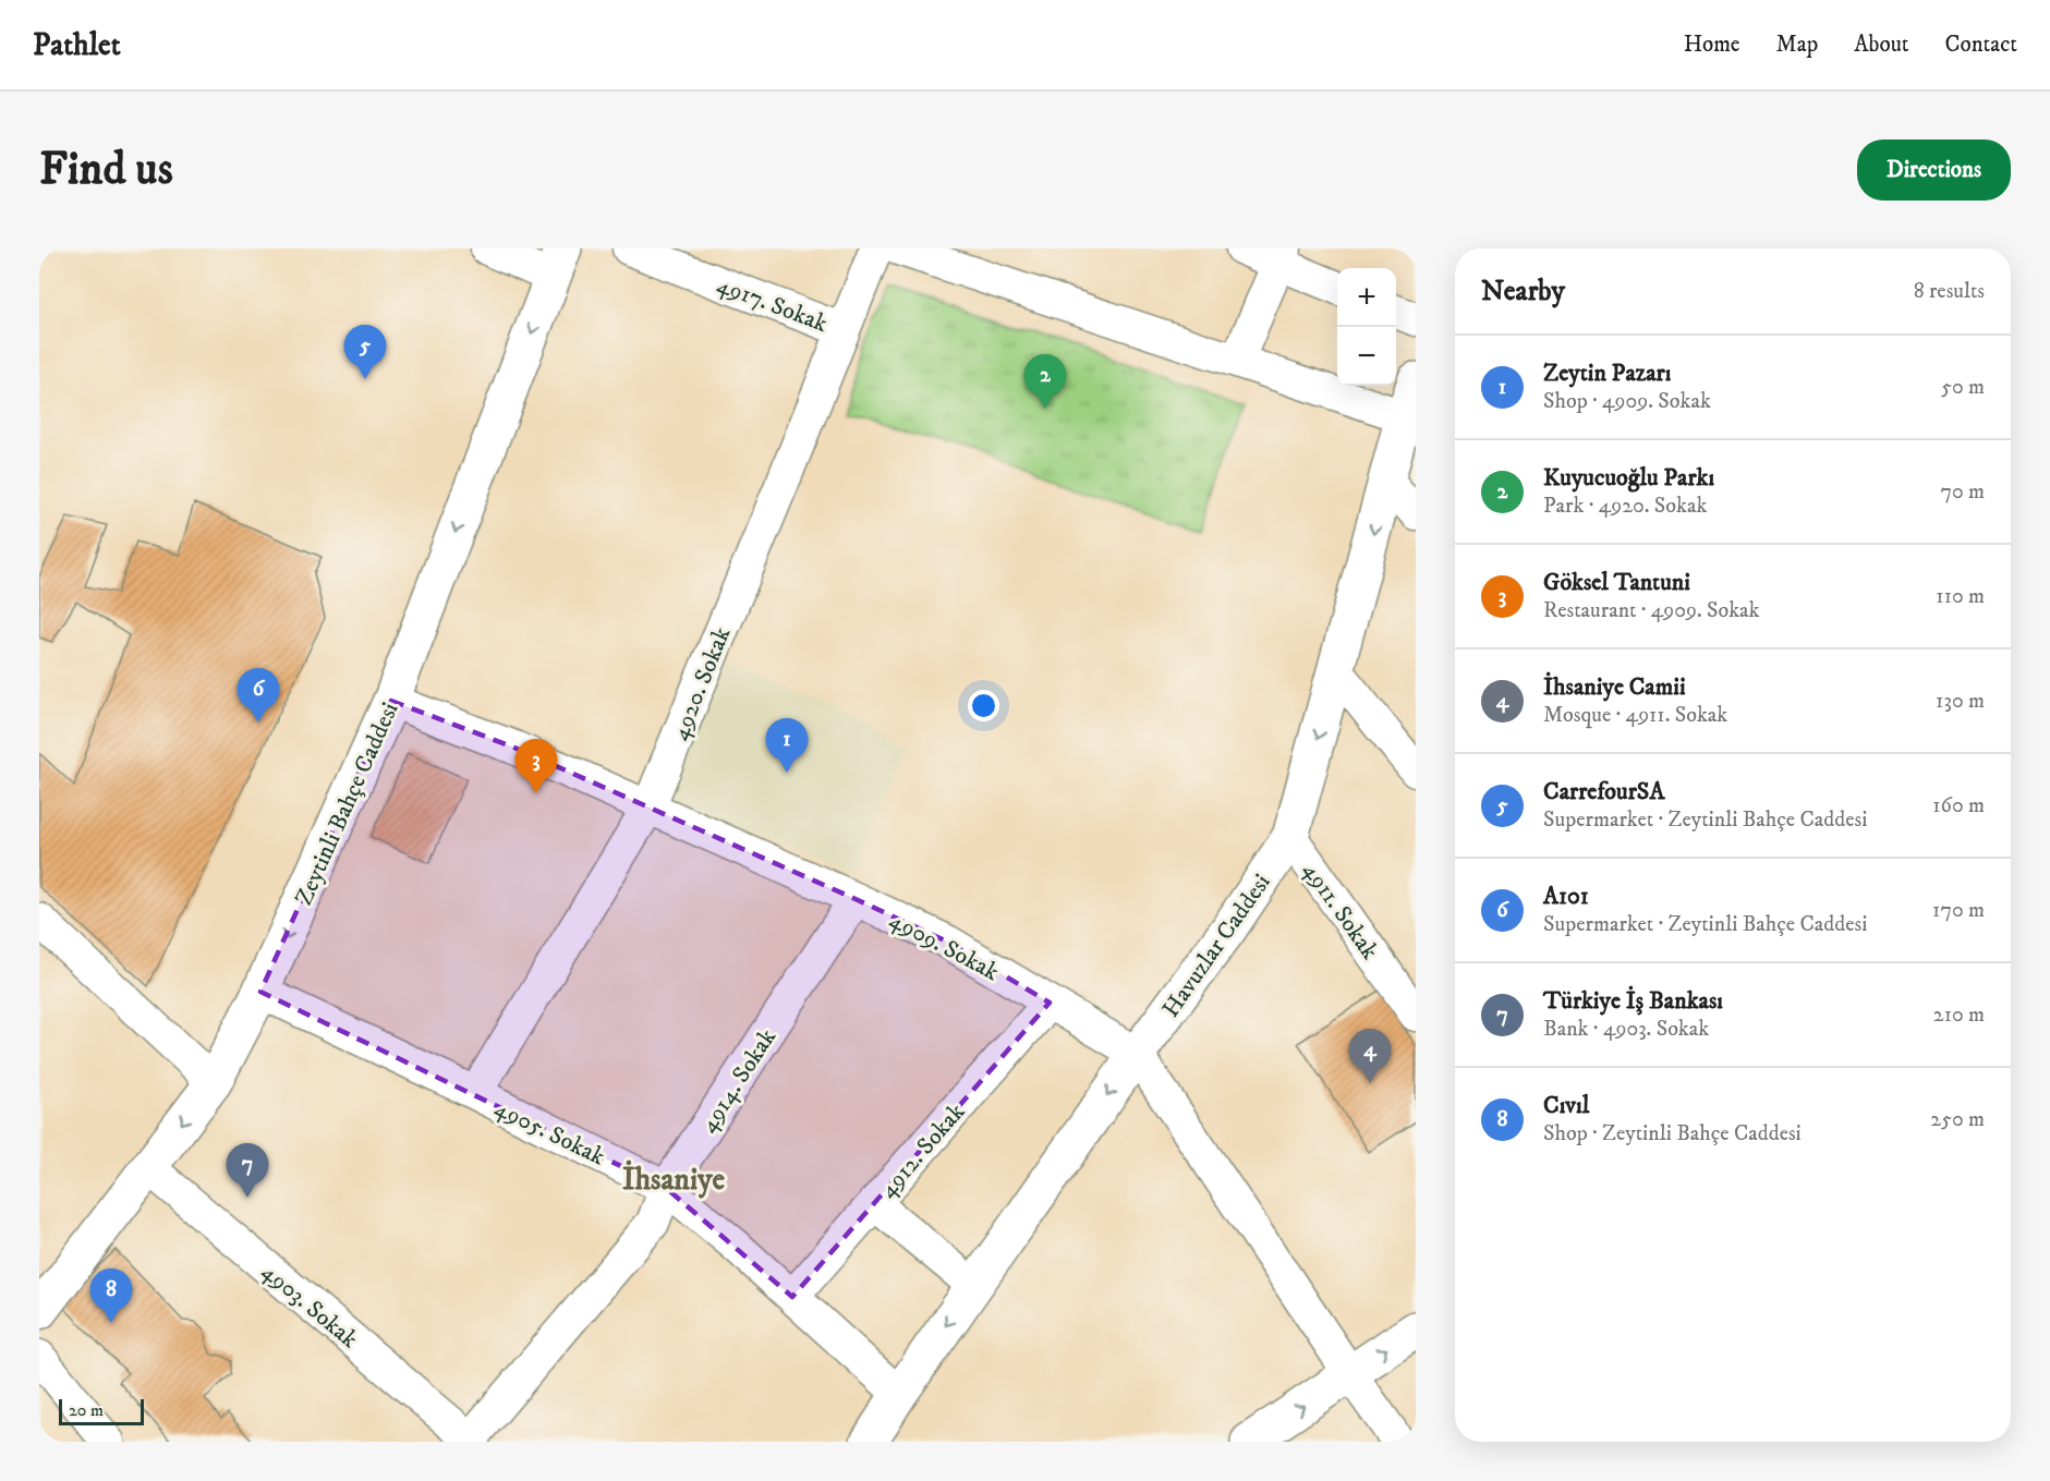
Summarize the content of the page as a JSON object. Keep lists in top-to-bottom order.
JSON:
{
  "streets": {
    "street": [
      "4917. Sokak",
      "4920. Sokak",
      "Zeytinli Bahçe Caddesi",
      "4911. Sokak",
      "4909. Sokak",
      "Havuzlar Caddesi",
      "4914. Sokak",
      "4905. Sokak",
      "4912. Sokak",
      "4903. Sokak"
    ]
  },
  "crossings": [
    ["4917. Sokak", "4920. Sokak"],
    ["4920. Sokak", "4909. Sokak"],
    ["4920. Sokak", "4905. Sokak"],
    ["Zeytinli Bahçe Caddesi", "4909. Sokak"],
    ["Zeytinli Bahçe Caddesi", "4905. Sokak"],
    ["Zeytinli Bahçe Caddesi", "4903. Sokak"],
    ["4911. Sokak", "Havuzlar Caddesi"],
    ["4909. Sokak", "Havuzlar Caddesi"],
    ["4909. Sokak", "4914. Sokak"],
    ["4909. Sokak", "4912. Sokak"],
    ["Havuzlar Caddesi", "4905. Sokak"],
    ["4914. Sokak", "4905. Sokak"],
    ["4914. Sokak", "4903. Sokak"],
    ["4905. Sokak", "4912. Sokak"]
  ],
  "one_way": ["Zeytinli Bahçe Caddesi", "Havuzlar Caddesi"],
  "districts": ["İhsaniye"],
  "scale_bar": "20 m",
  "page": {
    "header": "Pathlet",
    "nav": [
      "Home",
      "Map",
      "About",
      "Contact"
    ],
    "buttons": "Directions",
    "title": "Find us",
    "heading": ["Nearby", "8 results"],
    "map_buttons": ["+", "−"],
    "pins": [
      "5",
      "2",
      "6",
      "1",
      "3",
      "4",
      "7",
      "8"
    ],
    "list": [
      {
        "mark": "1",
        "name": "Zeytin Pazarı",
        "note": "Shop · 4909. Sokak",
        "value": "50 m"
      },
      {
        "mark": "2",
        "name": "Kuyucuoğlu Parkı",
        "note": "Park · 4920. Sokak",
        "value": "70 m"
      },
      {
        "mark": "3",
        "name": "Göksel Tantuni",
        "note": "Restaurant · 4909. Sokak",
        "value": "110 m"
      },
      {
        "mark": "4",
        "name": "İhsaniye Camii",
        "note": "Mosque · 4911. Sokak",
        "value": "130 m"
      },
      {
        "mark": "5",
        "name": "CarrefourSA",
        "note": "Supermarket · Zeytinli Bahçe Caddesi",
        "value": "160 m"
      },
      {
        "mark": "6",
        "name": "A101",
        "note": "Supermarket · Zeytinli Bahçe Caddesi",
        "value": "170 m"
      },
      {
        "mark": "7",
        "name": "Türkiye İş Bankası",
        "note": "Bank · 4903. Sokak",
        "value": "210 m"
      },
      {
        "mark": "8",
        "name": "Cıvıl",
        "note": "Shop · Zeytinli Bahçe Caddesi",
        "value": "250 m"
      }
    ],
    "scale": "20 m"
  }
}
